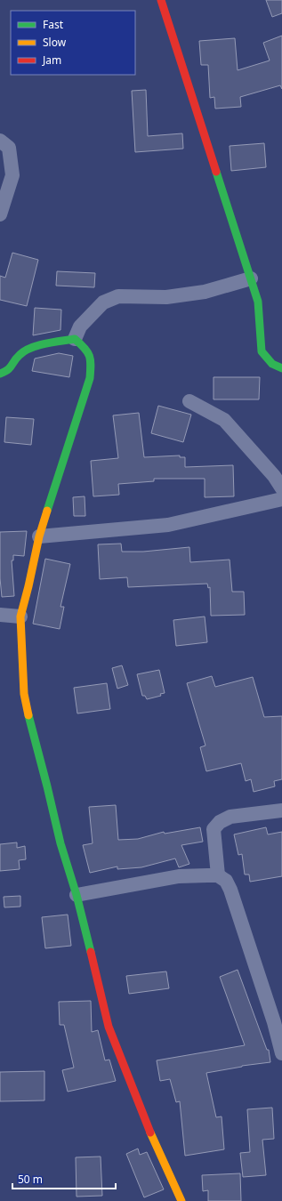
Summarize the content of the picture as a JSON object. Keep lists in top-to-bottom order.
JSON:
{
  "legend": ["Fast", "Slow", "Jam"],
  "scale_bar": "50 m"
}
